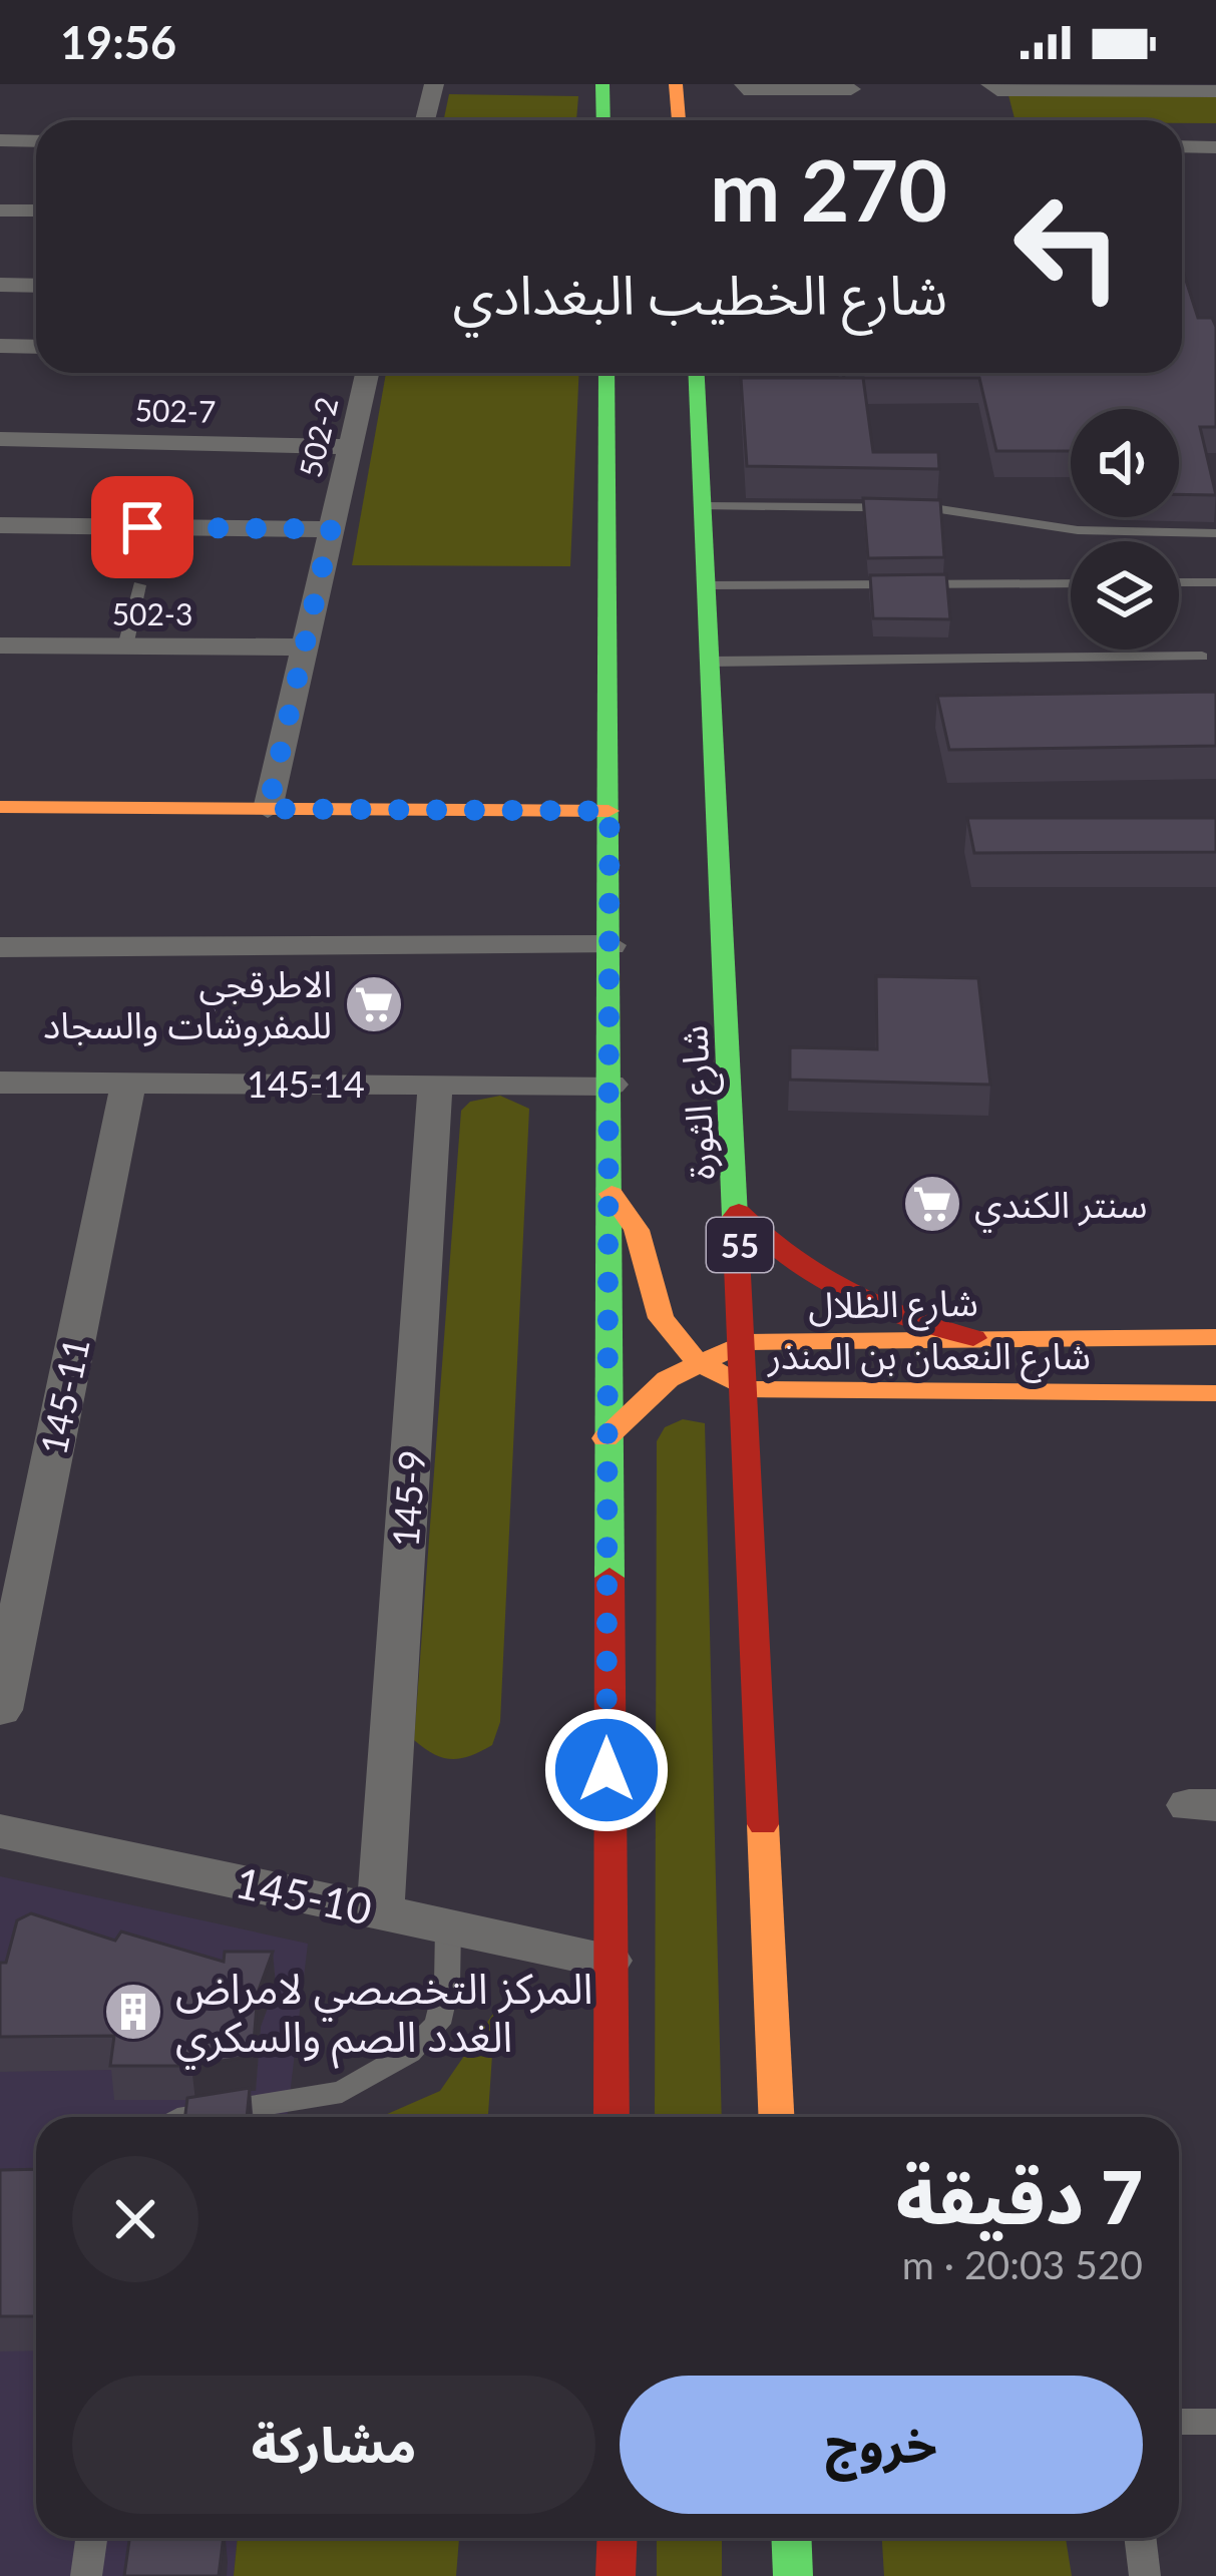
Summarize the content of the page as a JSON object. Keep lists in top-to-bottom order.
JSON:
{
  "streets": {
    "main road": [
      "شارع الثورة",
      "55",
      "شارع الظلال",
      "شارع النعمان بن المنذر"
    ],
    "street": [
      "502-7",
      "502-2",
      "502-3",
      "145-14",
      "145-11",
      "145-9",
      "145-10"
    ]
  },
  "crossings": [
    ["502-7", "502-2"],
    ["502-2", "502-3"],
    ["145-14", "145-11"],
    ["145-14", "145-9"],
    ["شارع الثورة", "شارع الظلال"],
    ["شارع الثورة", "شارع النعمان بن المنذر"],
    ["شارع الظلال", "شارع النعمان بن المنذر"],
    ["145-9", "145-10"]
  ],
  "places": {
    "supermarket": ["الاطرقجي للمفروشات والسجاد", "سنتر الكندي"],
    "building": ["المركز التخصصي لامراض الغدد الصم والسكري"]
  },
  "page": {
    "status": "19:56",
    "turn": ["270 m", "شارع الخطيب البغدادي"],
    "heading": ["7 دقيقة", "520 m · 20:03"],
    "buttons": ["خروج", "مشاركة"]
  }
}
